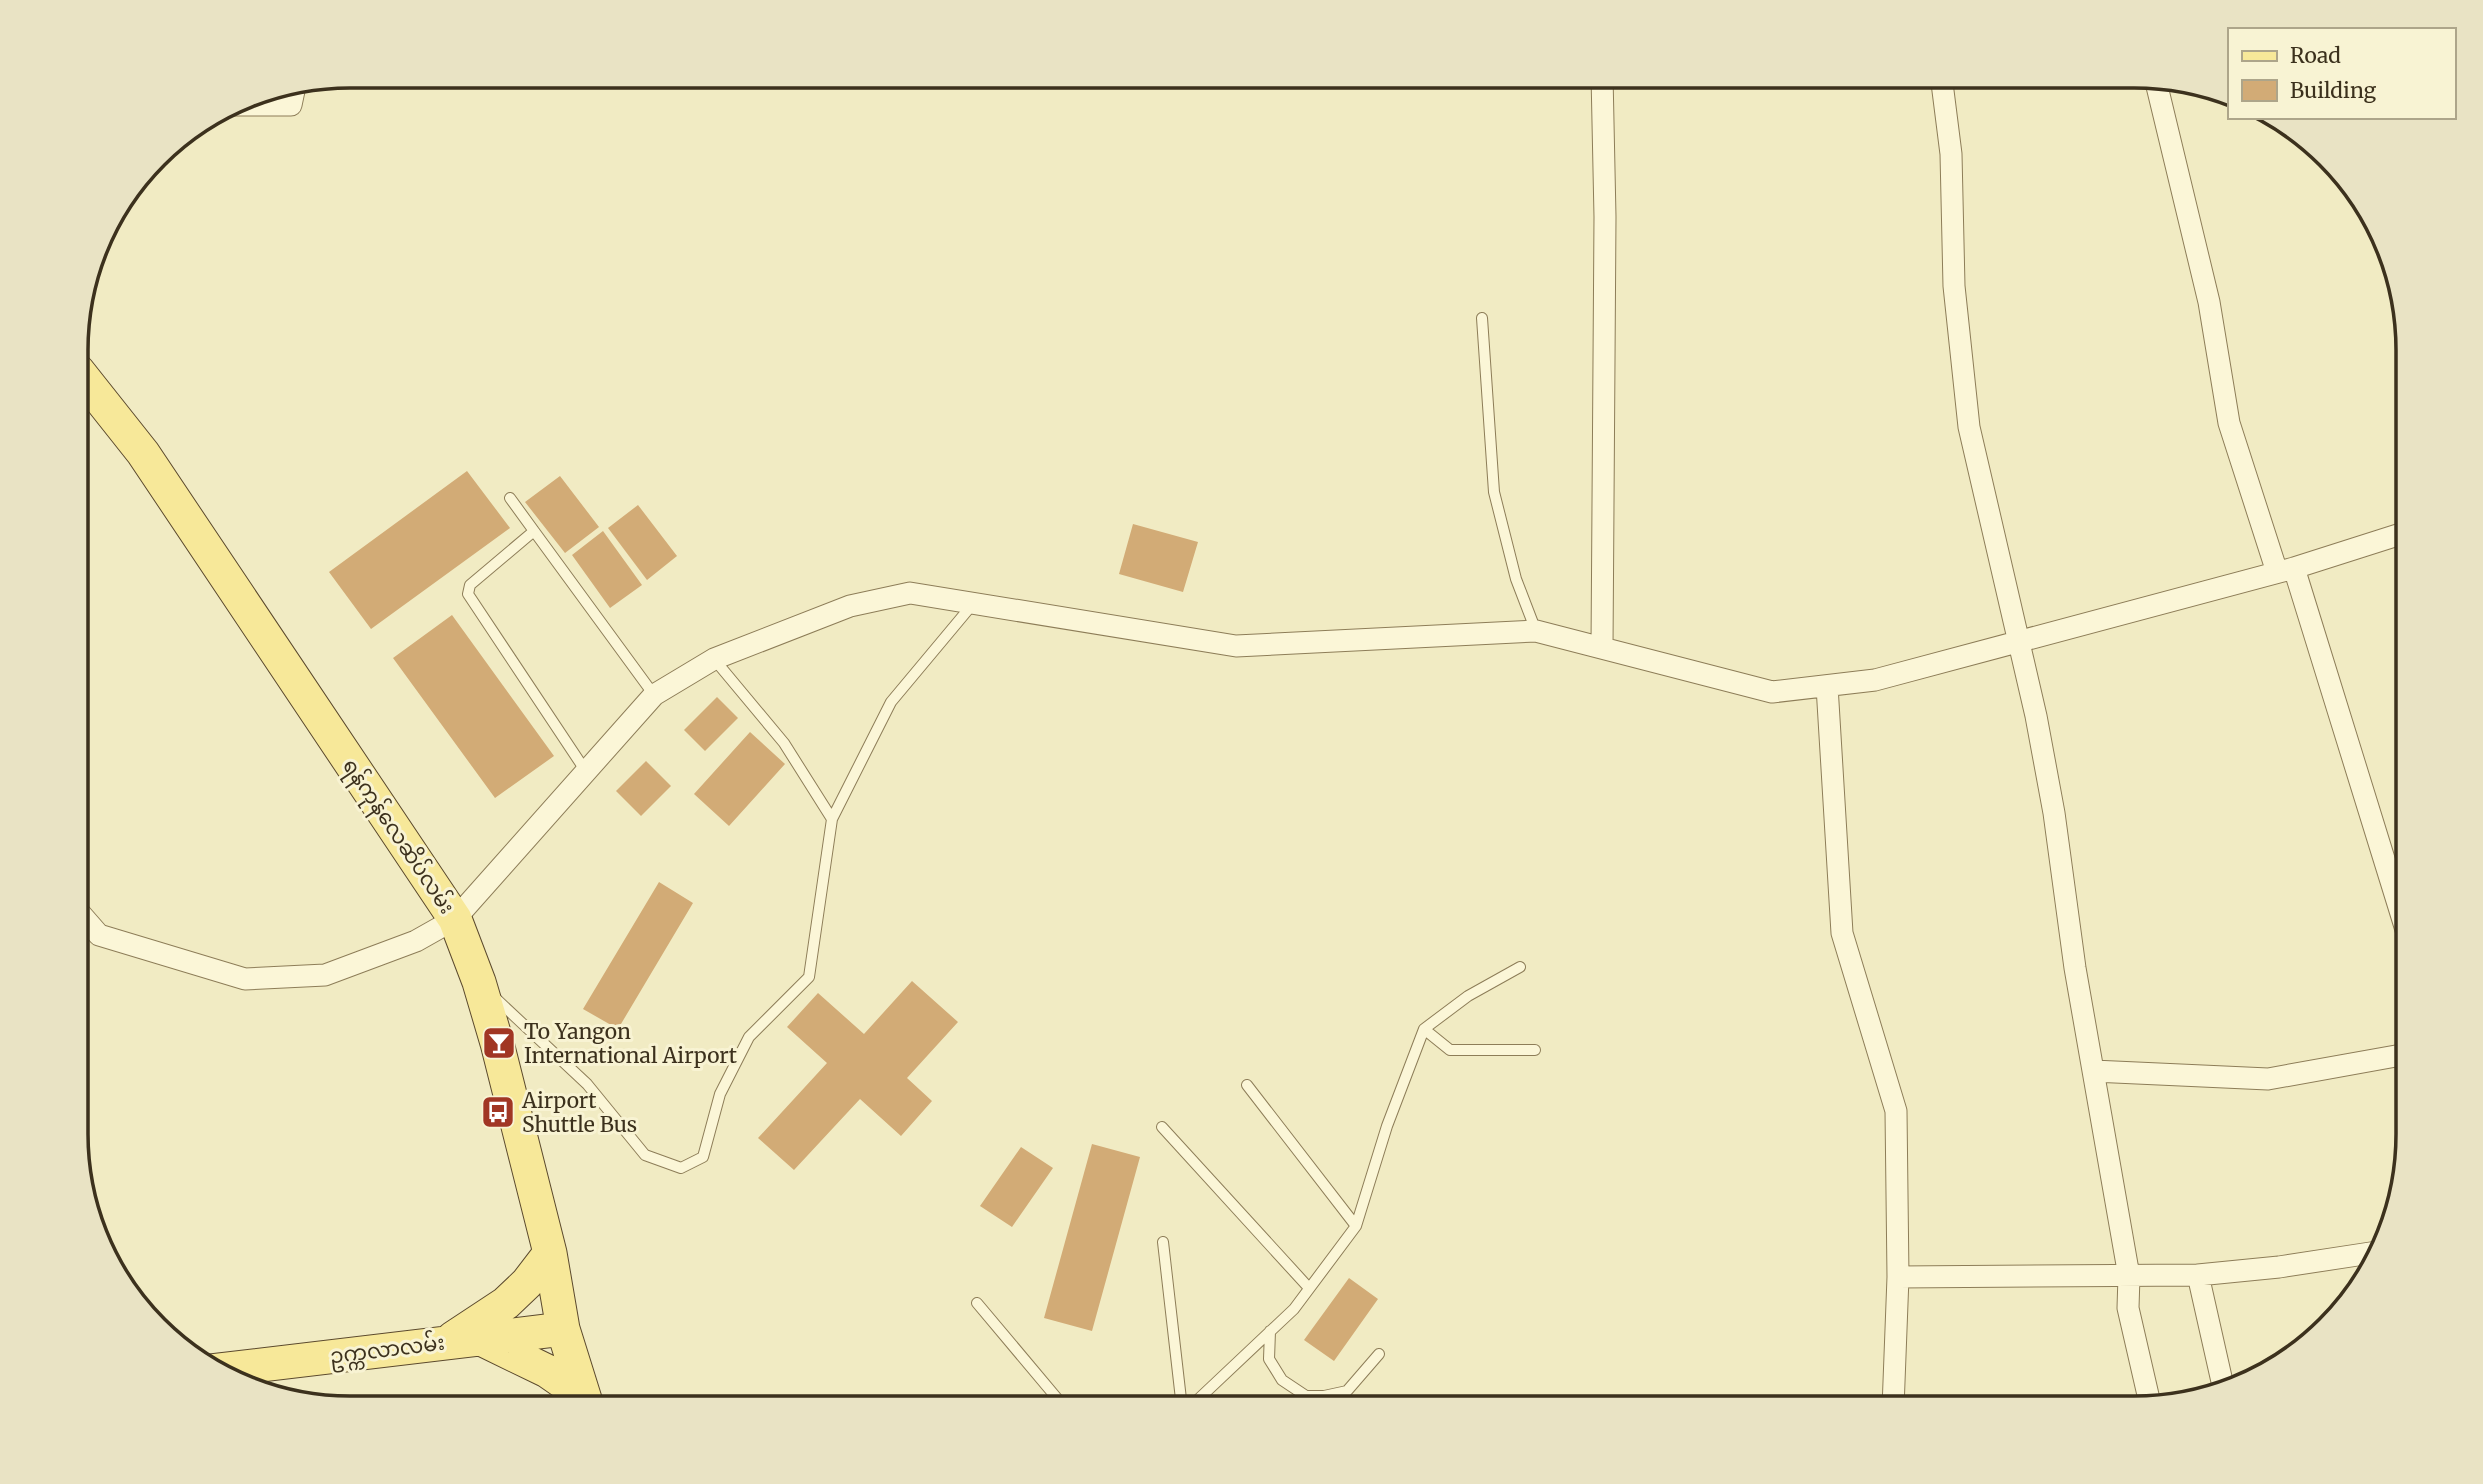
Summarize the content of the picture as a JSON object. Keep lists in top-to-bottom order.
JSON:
{
  "streets": {
    "main road": ["ရန်ကုန်လေဆိပ်လမ်း", "ဥက္ကလာလမ်း"]
  },
  "crossings": [
    ["ရန်ကုန်လေဆိပ်လမ်း", "ဥက္ကလာလမ်း"]
  ],
  "places": {
    "bar": ["To Yangon International Airport"],
    "bus stop": ["Airport Shuttle Bus"]
  },
  "legend": ["Road", "Building"]
}
